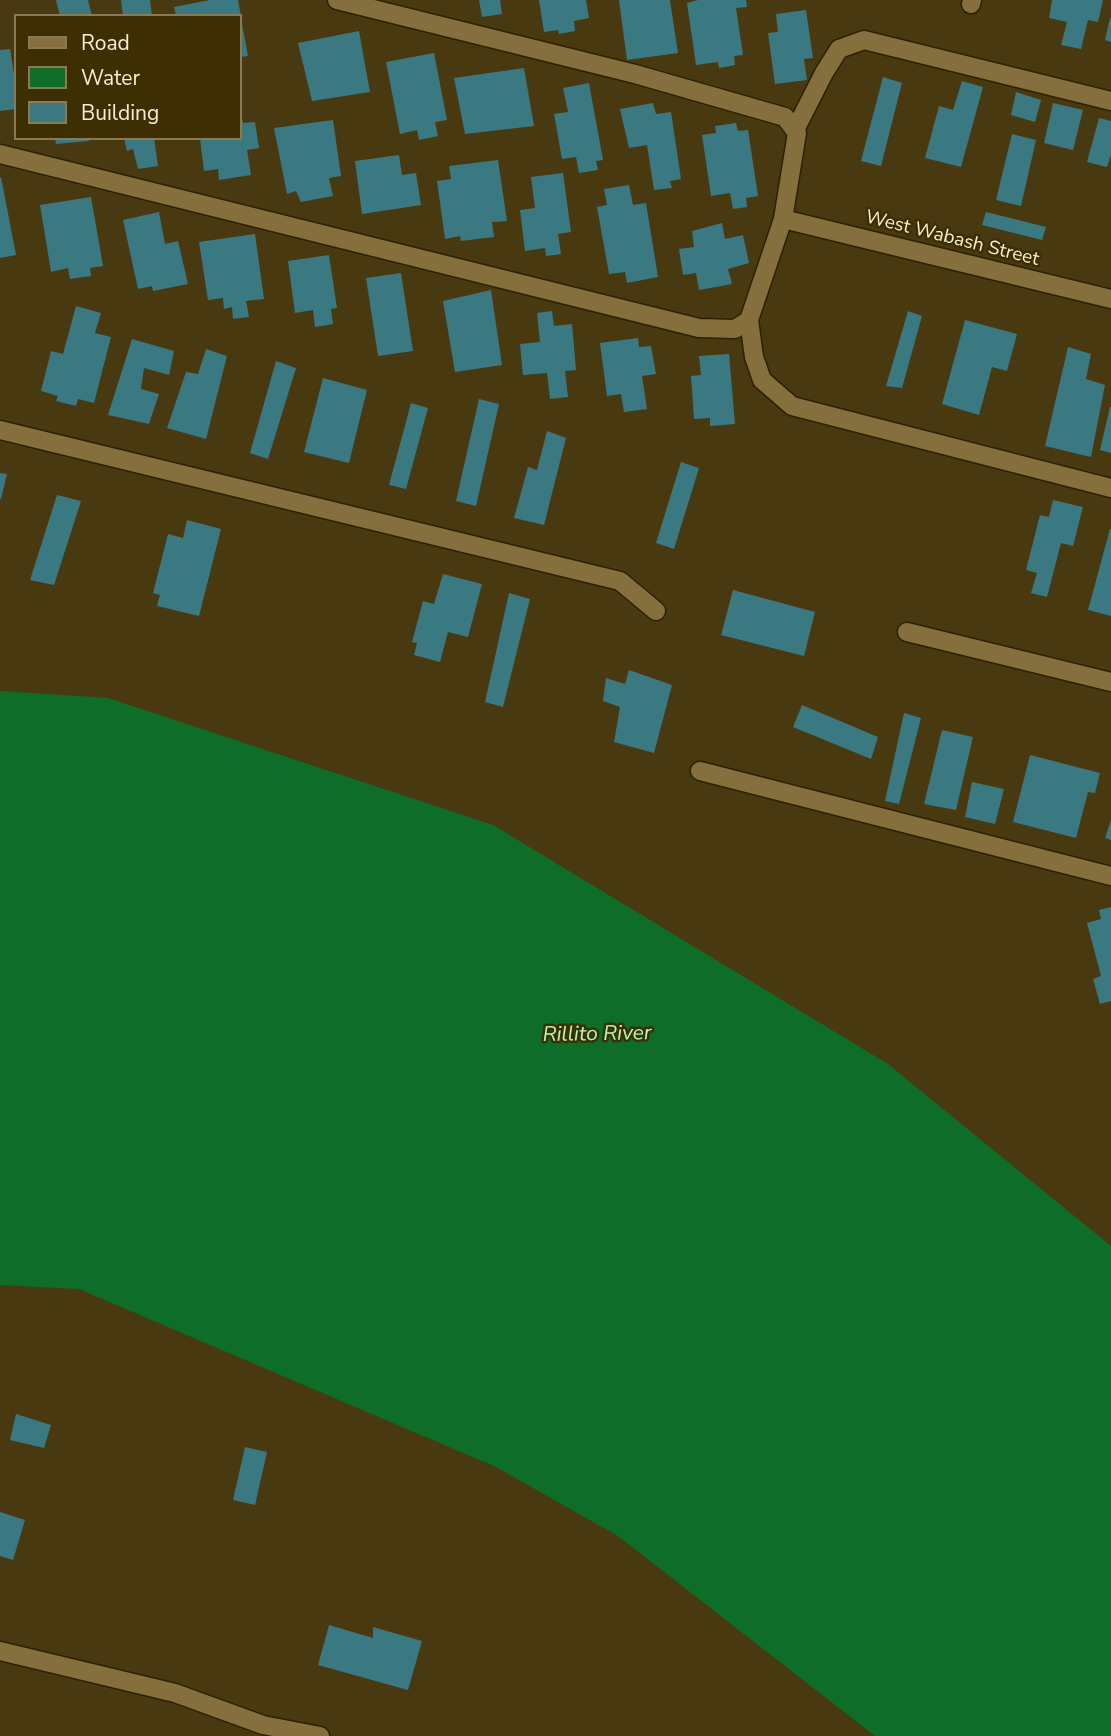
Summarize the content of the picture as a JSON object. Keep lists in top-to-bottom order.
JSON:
{
  "streets": {
    "street": ["West Wabash Street"]
  },
  "water": ["Rillito River"],
  "legend": ["Road", "Water", "Building"]
}
